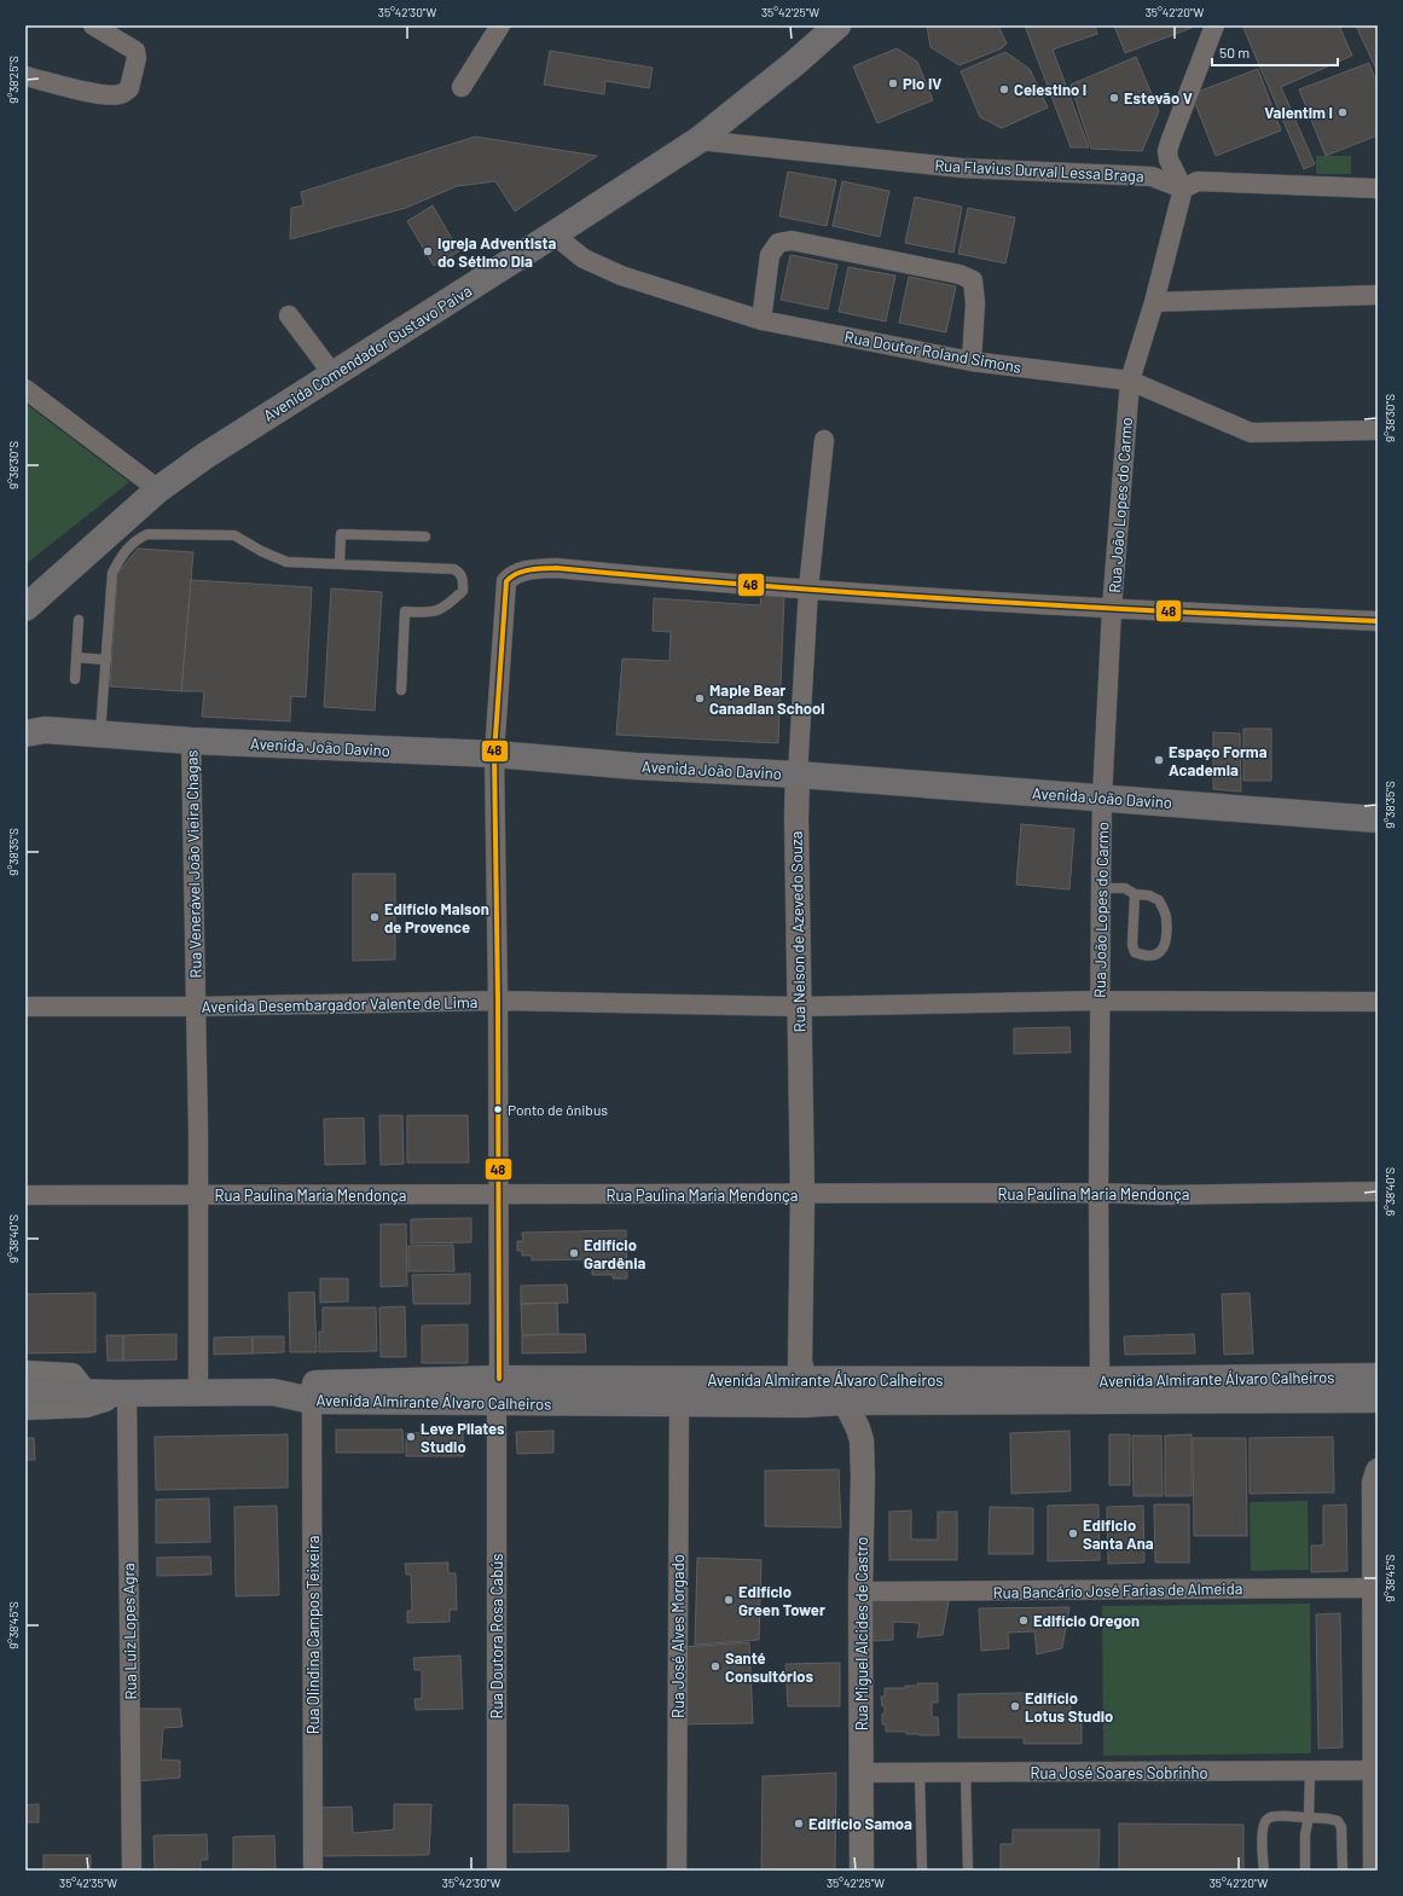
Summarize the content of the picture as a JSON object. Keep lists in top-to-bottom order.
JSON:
{
  "streets": {
    "main road": ["Avenida Comendador Gustavo Paiva", "Avenida João Davino", "Avenida Almirante Álvaro Calheiros"],
    "street": [
      "Rua Flavius Durval Lessa Braga",
      "Rua Doutor Roland Simons",
      "Rua João Lopes do Carmo",
      "Rua Venerável João Vieira Chagas",
      "Rua Nelson de Azevedo Souza",
      "Avenida Desembargador Valente de Lima",
      "Rua Paulina Maria Mendonça",
      "Rua Bancário José Farias de Almeida",
      "Rua Luiz Lopes Agra",
      "Rua Miguel Alcides de Castro",
      "Rua Olindina Campos Teixeira",
      "Rua Doutora Rosa Cabús",
      "Rua José Alves Morgado",
      "Rua José Soares Sobrinho"
    ]
  },
  "crossings": [
    ["Rua Flavius Durval Lessa Braga", "Avenida Comendador Gustavo Paiva"],
    ["Rua Flavius Durval Lessa Braga", "Rua João Lopes do Carmo"],
    ["Rua Doutor Roland Simons", "Avenida Comendador Gustavo Paiva"],
    ["Rua Doutor Roland Simons", "Rua João Lopes do Carmo"],
    ["Rua João Lopes do Carmo", "Avenida João Davino"],
    ["Rua João Lopes do Carmo", "Avenida Desembargador Valente de Lima"],
    ["Rua João Lopes do Carmo", "Rua Paulina Maria Mendonça"],
    ["Rua João Lopes do Carmo", "Avenida Almirante Álvaro Calheiros"],
    ["Avenida João Davino", "Rua Venerável João Vieira Chagas"],
    ["Avenida João Davino", "Rua Nelson de Azevedo Souza"],
    ["Avenida João Davino", "Rua Doutora Rosa Cabús"],
    ["Rua Venerável João Vieira Chagas", "Avenida Desembargador Valente de Lima"],
    ["Rua Venerável João Vieira Chagas", "Rua Paulina Maria Mendonça"],
    ["Rua Venerável João Vieira Chagas", "Avenida Almirante Álvaro Calheiros"],
    ["Rua Nelson de Azevedo Souza", "Avenida Desembargador Valente de Lima"],
    ["Rua Nelson de Azevedo Souza", "Rua Paulina Maria Mendonça"],
    ["Rua Nelson de Azevedo Souza", "Avenida Almirante Álvaro Calheiros"],
    ["Rua Nelson de Azevedo Souza", "Rua Doutora Rosa Cabús"],
    ["Avenida Desembargador Valente de Lima", "Rua Doutora Rosa Cabús"],
    ["Rua Paulina Maria Mendonça", "Rua Doutora Rosa Cabús"],
    ["Avenida Almirante Álvaro Calheiros", "Rua Luiz Lopes Agra"],
    ["Avenida Almirante Álvaro Calheiros", "Rua Miguel Alcides de Castro"],
    ["Avenida Almirante Álvaro Calheiros", "Rua Olindina Campos Teixeira"],
    ["Avenida Almirante Álvaro Calheiros", "Rua Doutora Rosa Cabús"],
    ["Avenida Almirante Álvaro Calheiros", "Rua José Alves Morgado"],
    ["Rua Bancário José Farias de Almeida", "Rua Miguel Alcides de Castro"],
    ["Rua Miguel Alcides de Castro", "Rua José Soares Sobrinho"]
  ],
  "places": [
    "Pio IV",
    "Celestino I",
    "Estevão V",
    "Valentim I",
    "Igreja Adventista do Sétimo Dia",
    "Maple Bear Canadian School",
    "Espaço Forma Academia",
    "Edifício Maison de Provence",
    "Ponto de ônibus",
    "Edifício Gardênia",
    "Leve Pilates Studio",
    "Edificio Santa Ana",
    "Edifício Green Tower",
    "Edifício Oregon",
    "Santé Consultórios",
    "Edifício Lotus Studio",
    "Edifício Samoa"
  ],
  "lines": ["transit line 48"],
  "scale_bar": "50 m",
  "coordinates": [
    "35°42'30\"W",
    "35°42'25\"W",
    "35°42'20\"W",
    "9°38'25\"S",
    "9°38'30\"S",
    "9°38'35\"S",
    "9°38'40\"S",
    "9°38'45\"S",
    "35°42'35\"W"
  ]
}
